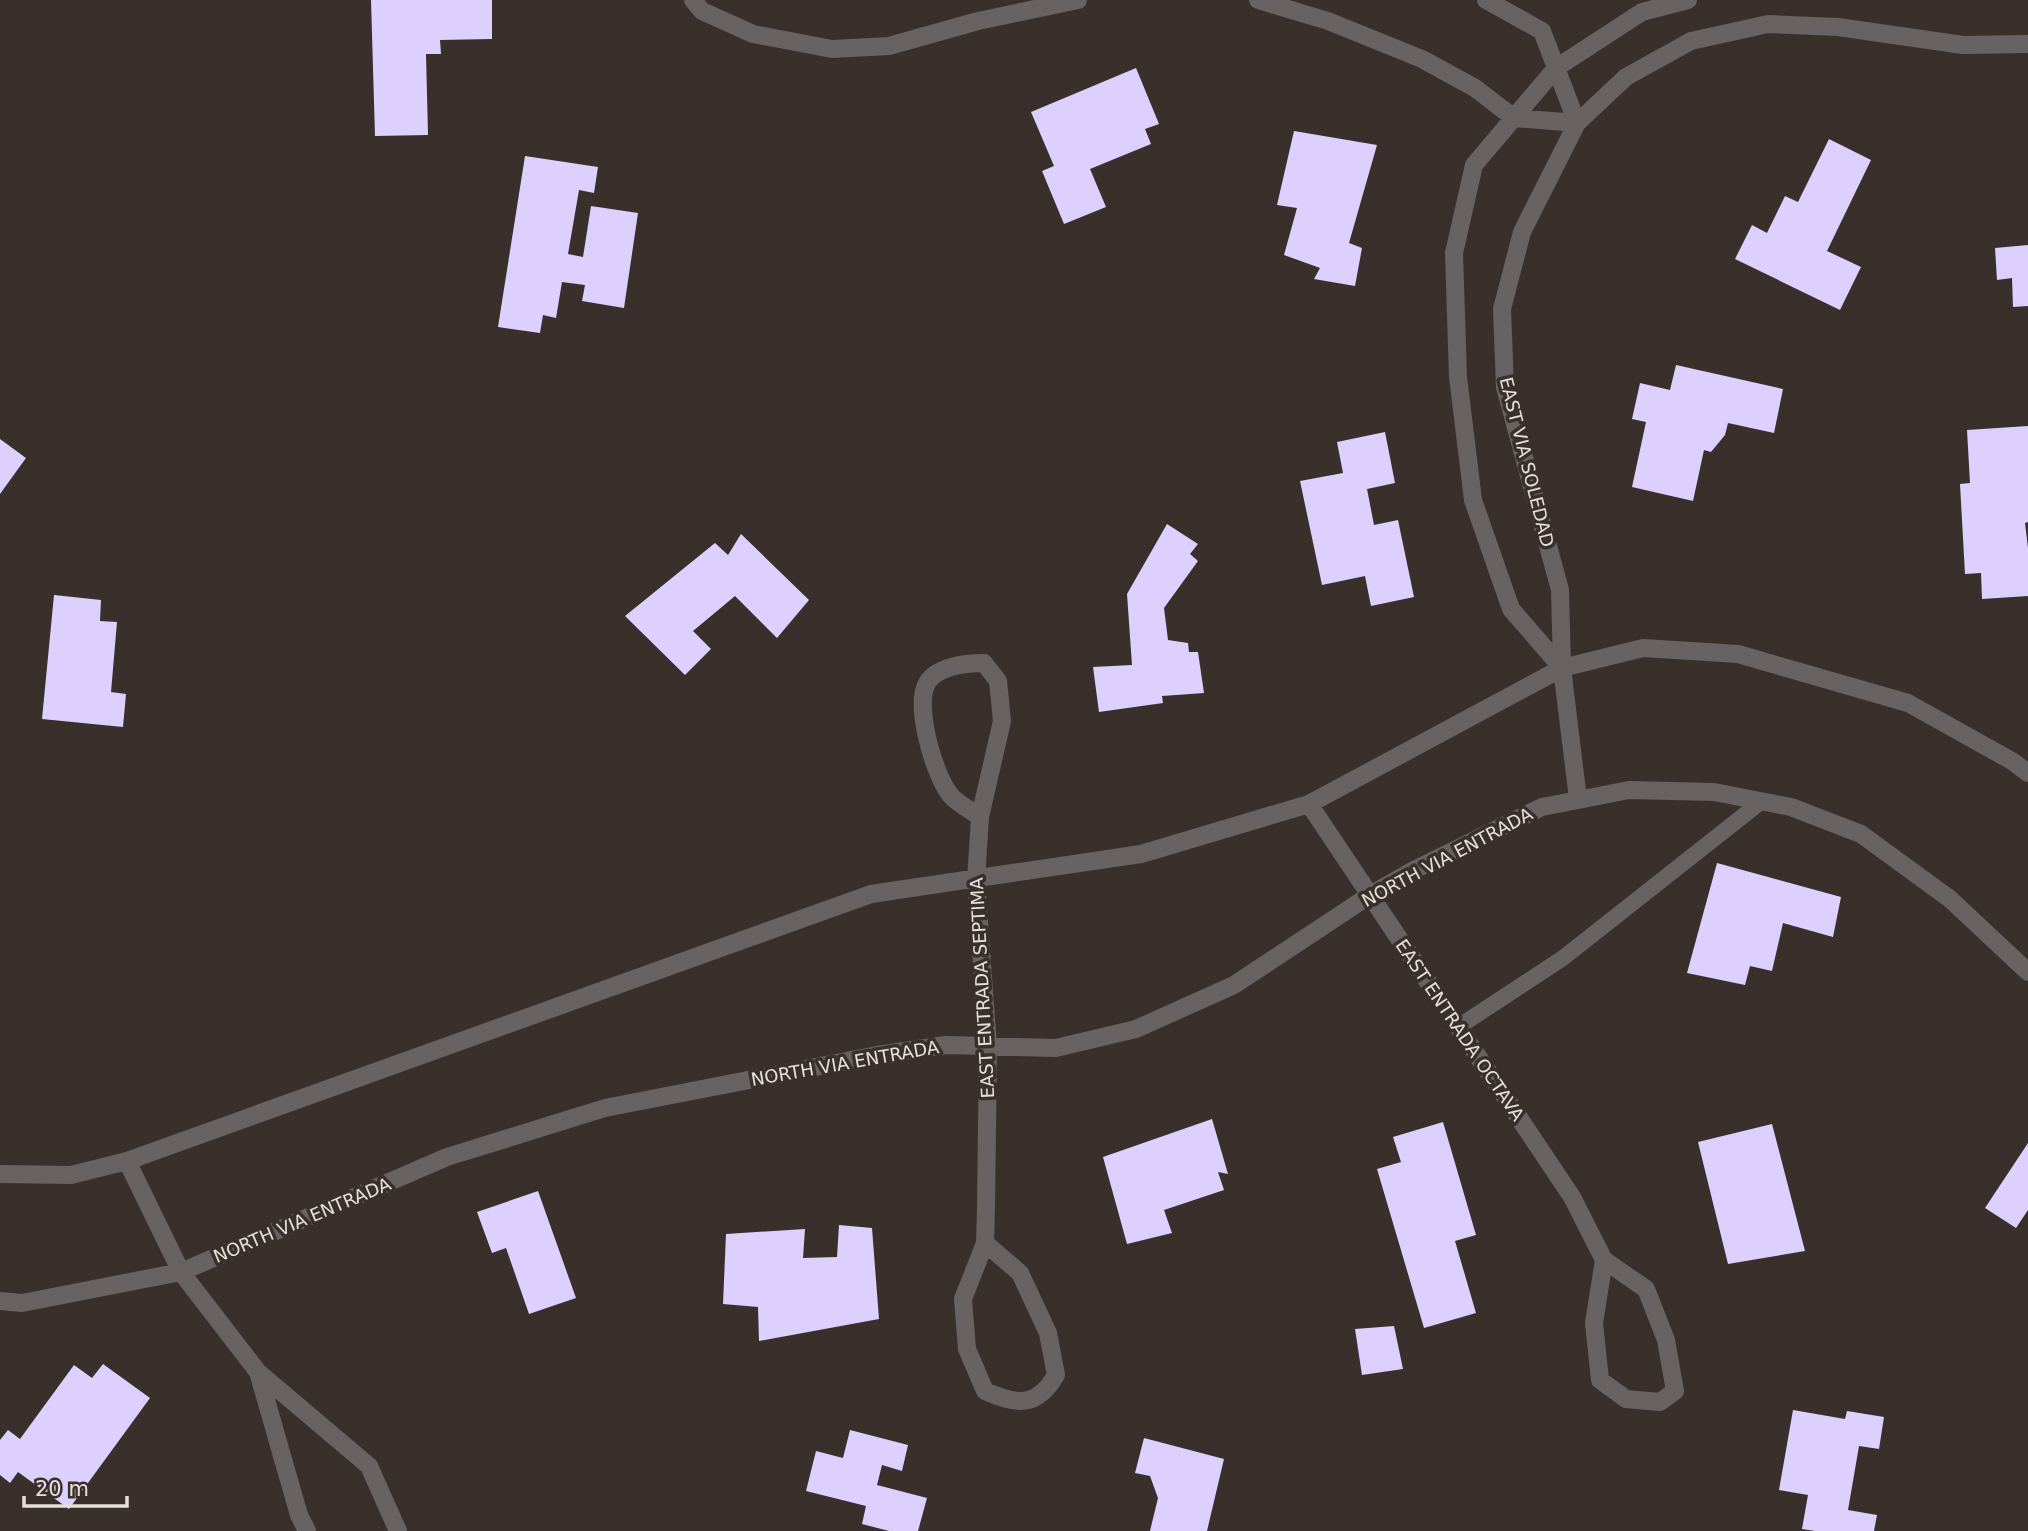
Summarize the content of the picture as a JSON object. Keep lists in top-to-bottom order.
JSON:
{
  "streets": {
    "street": [
      "EAST VIA SOLEDAD",
      "NORTH VIA ENTRADA",
      "EAST ENTRADA SEPTIMA",
      "EAST ENTRADA OCTAVA"
    ]
  },
  "crossings": [
    ["EAST VIA SOLEDAD", "NORTH VIA ENTRADA"],
    ["NORTH VIA ENTRADA", "EAST ENTRADA SEPTIMA"],
    ["NORTH VIA ENTRADA", "EAST ENTRADA OCTAVA"]
  ],
  "scale_bar": "20 m"
}
